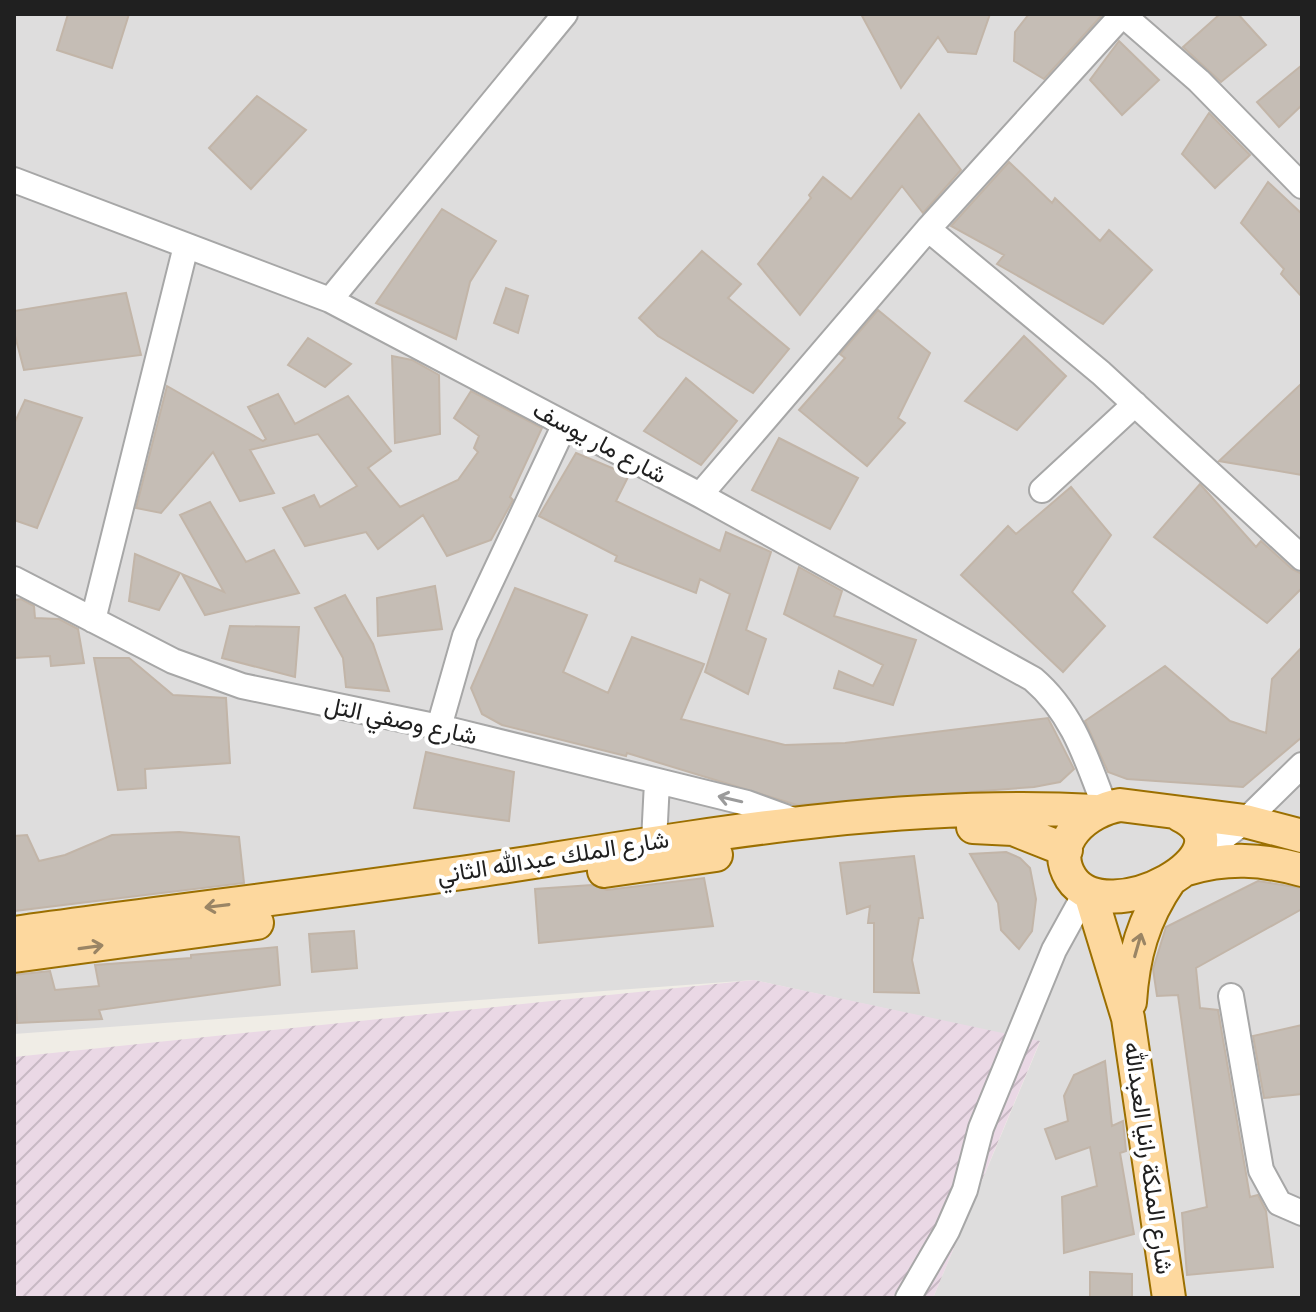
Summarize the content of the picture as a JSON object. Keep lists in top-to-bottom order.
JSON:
{
  "streets": {
    "main road": ["شارع الملك عبدالله الثاني", "شارع الملكة رانيا العبدالله"],
    "street": ["شارع مار يوسف", "شارع وصفي التل"]
  },
  "crossings": [
    ["شارع مار يوسف", "شارع الملك عبدالله الثاني"],
    ["شارع مار يوسف", "شارع الملكة رانيا العبدالله"],
    ["شارع وصفي التل", "شارع الملك عبدالله الثاني"],
    ["شارع الملك عبدالله الثاني", "شارع الملكة رانيا العبدالله"]
  ]
}
